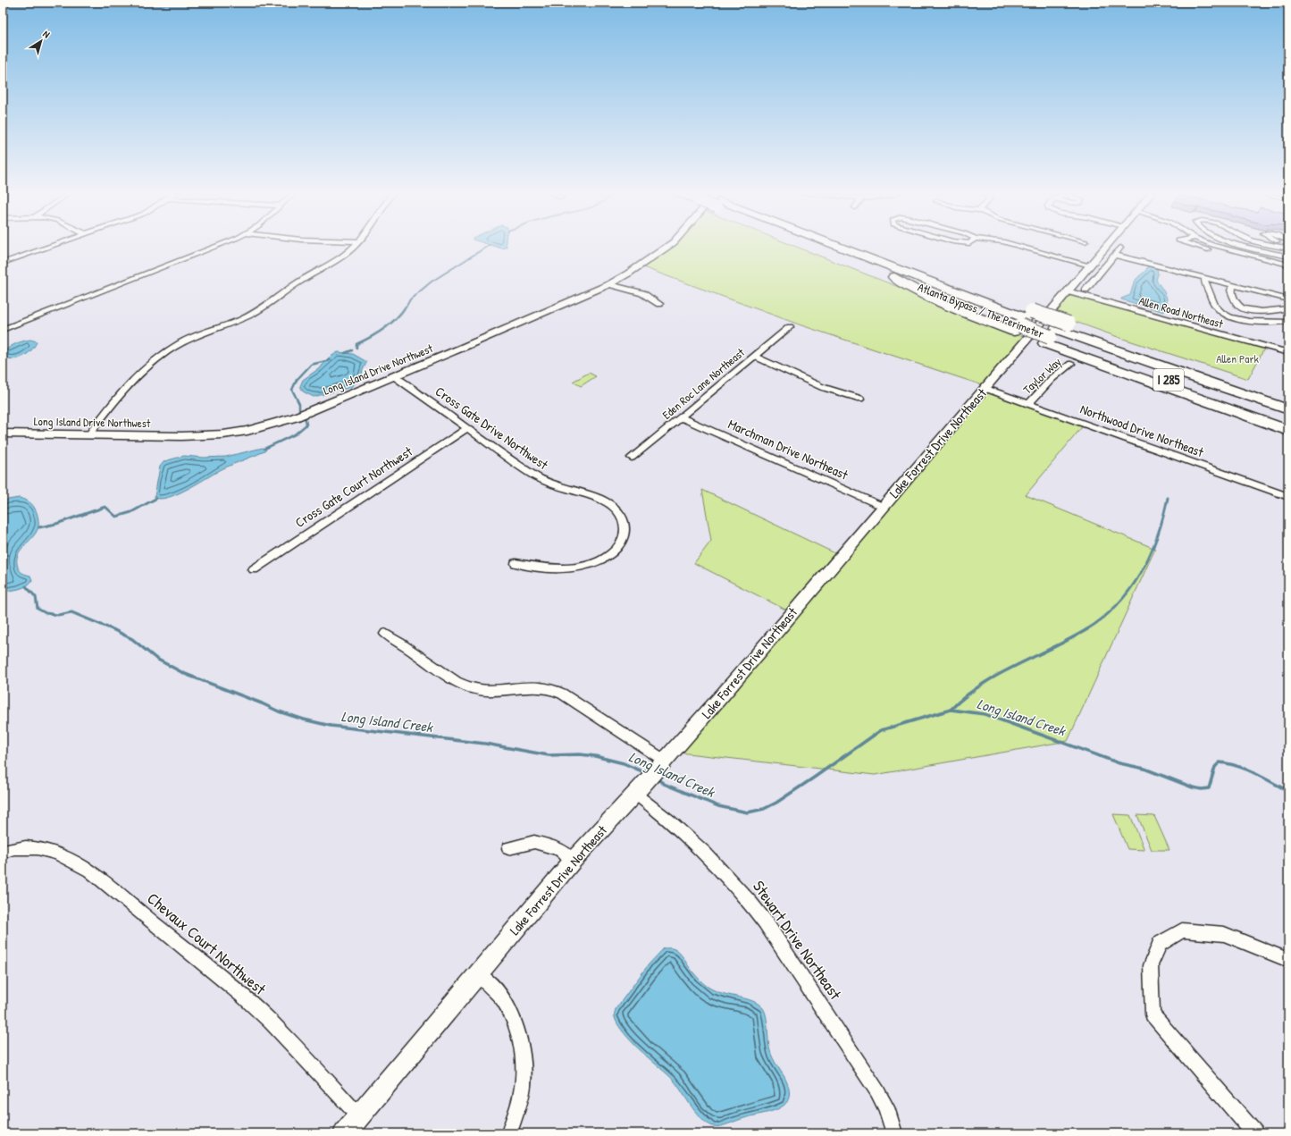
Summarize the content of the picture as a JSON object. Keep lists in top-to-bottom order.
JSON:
{
  "streets": {
    "highway": ["Atlanta Bypass / The Perimeter", "I 285"],
    "street": [
      "Allen Road Northeast",
      "Long Island Drive Northwest",
      "Taylor Way",
      "Eden Roc Lane Northeast",
      "Cross Gate Drive Northwest",
      "Northwood Drive Northeast",
      "Lake Forrest Drive Northeast",
      "Marchman Drive Northeast",
      "Cross Gate Court Northwest",
      "Stewart Drive Northeast",
      "Chevaux Court Northwest"
    ]
  },
  "crossings": [
    ["Allen Road Northeast", "Lake Forrest Drive Northeast"],
    ["Long Island Drive Northwest", "Cross Gate Drive Northwest"],
    ["Taylor Way", "Northwood Drive Northeast"],
    ["Eden Roc Lane Northeast", "Marchman Drive Northeast"],
    ["Cross Gate Drive Northwest", "Cross Gate Court Northwest"],
    ["Northwood Drive Northeast", "Lake Forrest Drive Northeast"],
    ["Lake Forrest Drive Northeast", "Marchman Drive Northeast"],
    ["Lake Forrest Drive Northeast", "Stewart Drive Northeast"],
    ["Lake Forrest Drive Northeast", "Chevaux Court Northwest"]
  ],
  "water": ["Long Island Creek"],
  "parks": ["Allen Park"],
  "north": "top right"
}
